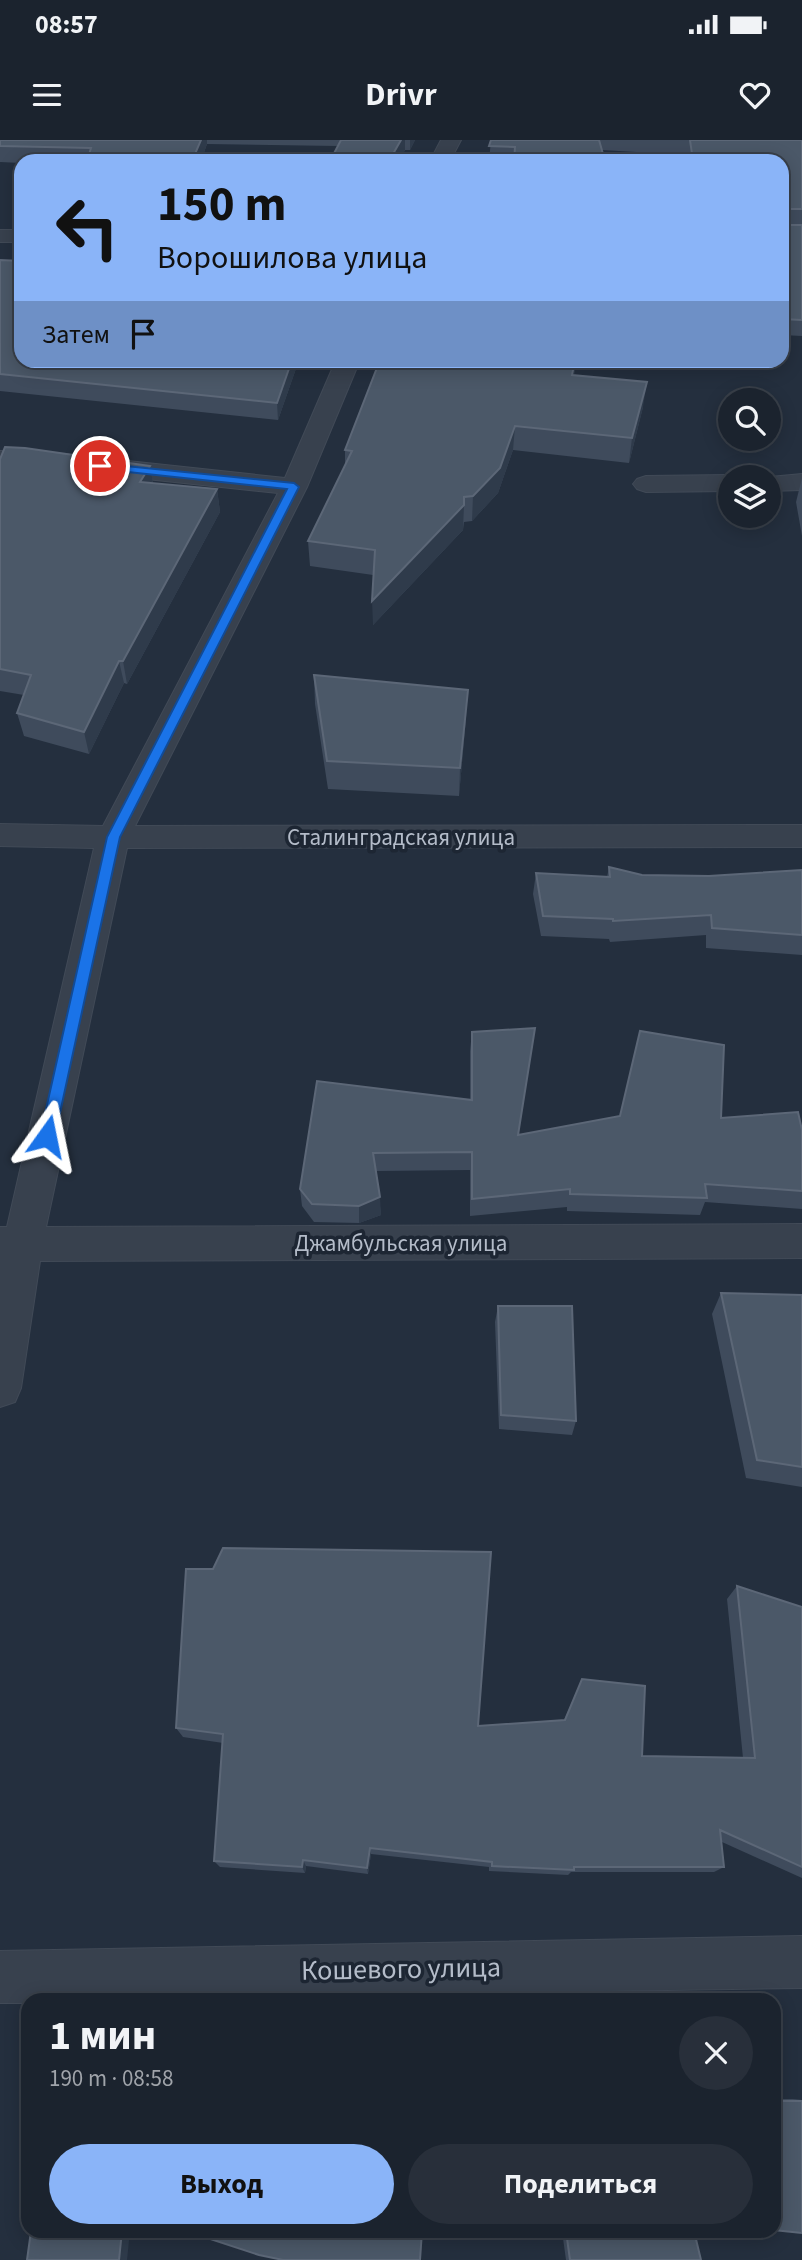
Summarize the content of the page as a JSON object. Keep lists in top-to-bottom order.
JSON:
{
  "streets": {
    "street": ["Сталинградская улица", "Джамбульская улица", "Кошевого улица"]
  },
  "page": {
    "status": "08:57",
    "header": "Drivr",
    "turn": ["150 m", "Ворошилова улица"],
    "then": "Затем",
    "heading": ["1 мин", "190 m · 08:58"],
    "buttons": ["Выход", "Поделиться"]
  }
}
